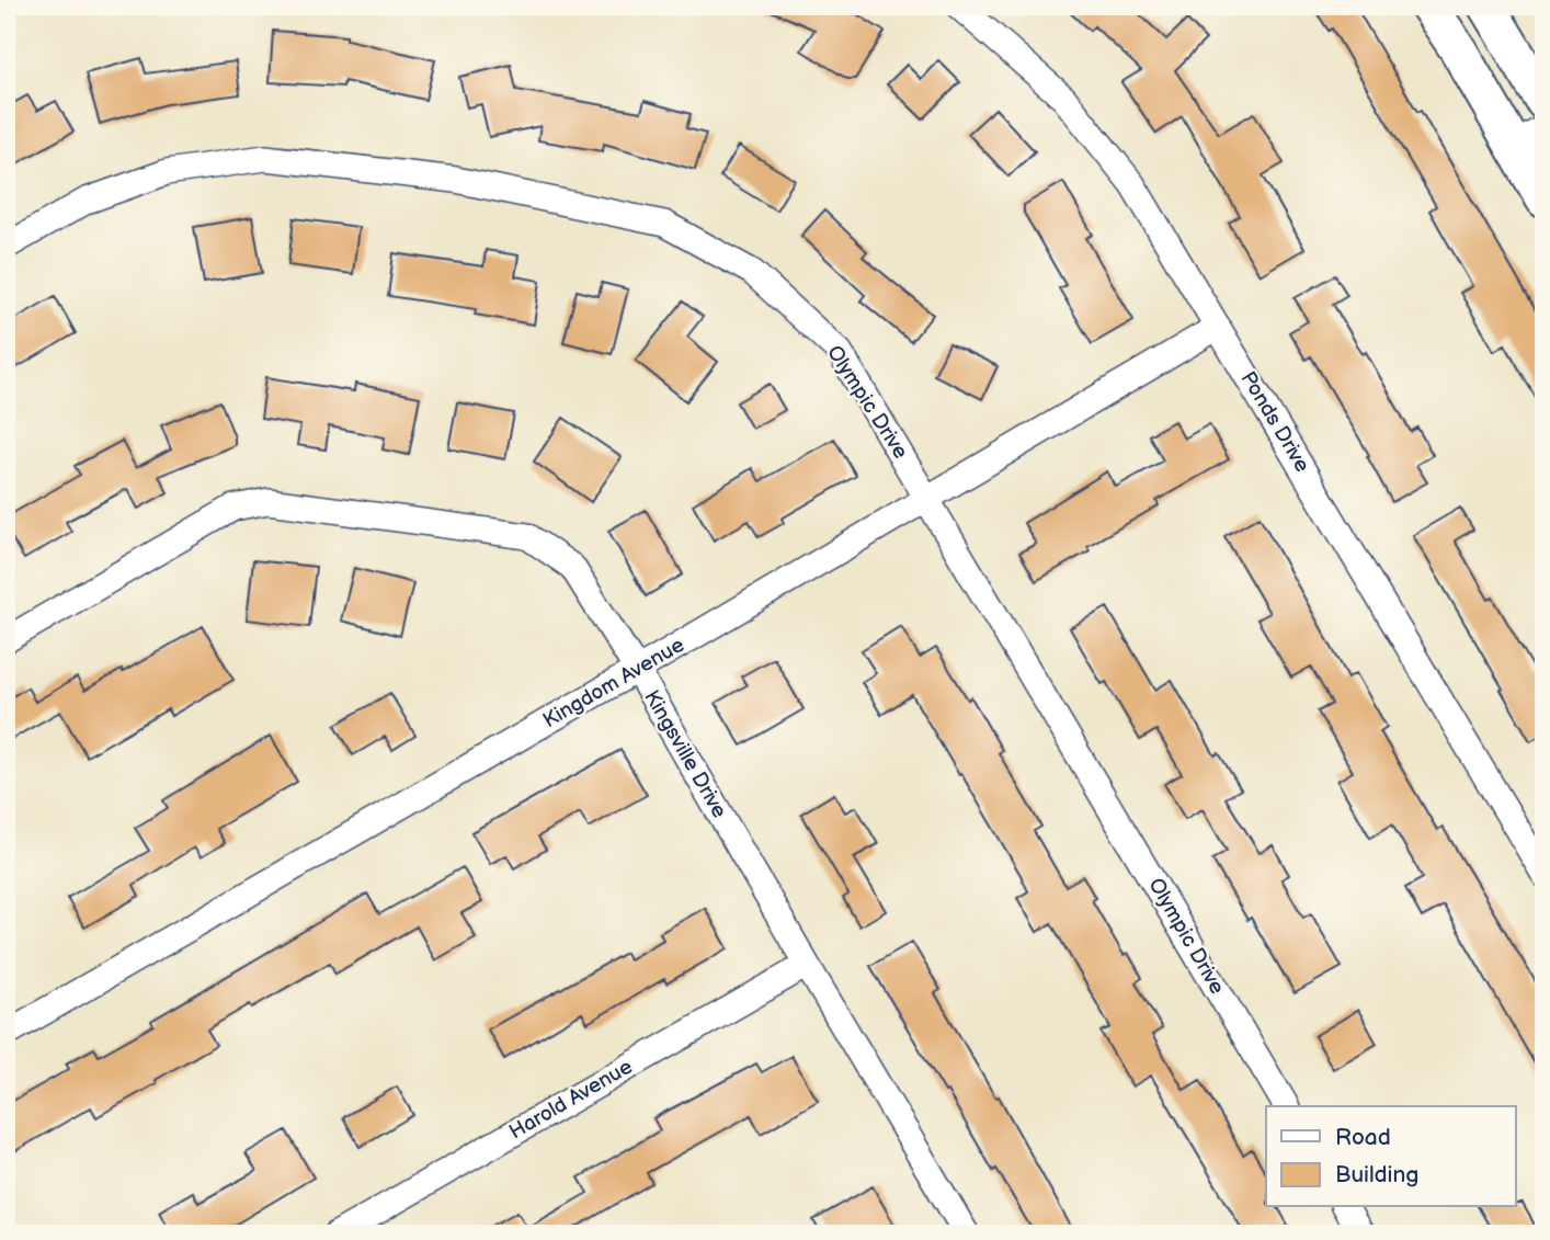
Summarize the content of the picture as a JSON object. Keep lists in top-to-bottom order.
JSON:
{
  "streets": {
    "street": [
      "Olympic Drive",
      "Ponds Drive",
      "Kingdom Avenue",
      "Kingsville Drive",
      "Harold Avenue"
    ]
  },
  "crossings": [
    ["Olympic Drive", "Kingdom Avenue"],
    ["Ponds Drive", "Kingdom Avenue"],
    ["Kingdom Avenue", "Kingsville Drive"],
    ["Kingsville Drive", "Harold Avenue"]
  ],
  "legend": ["Road", "Building"]
}
